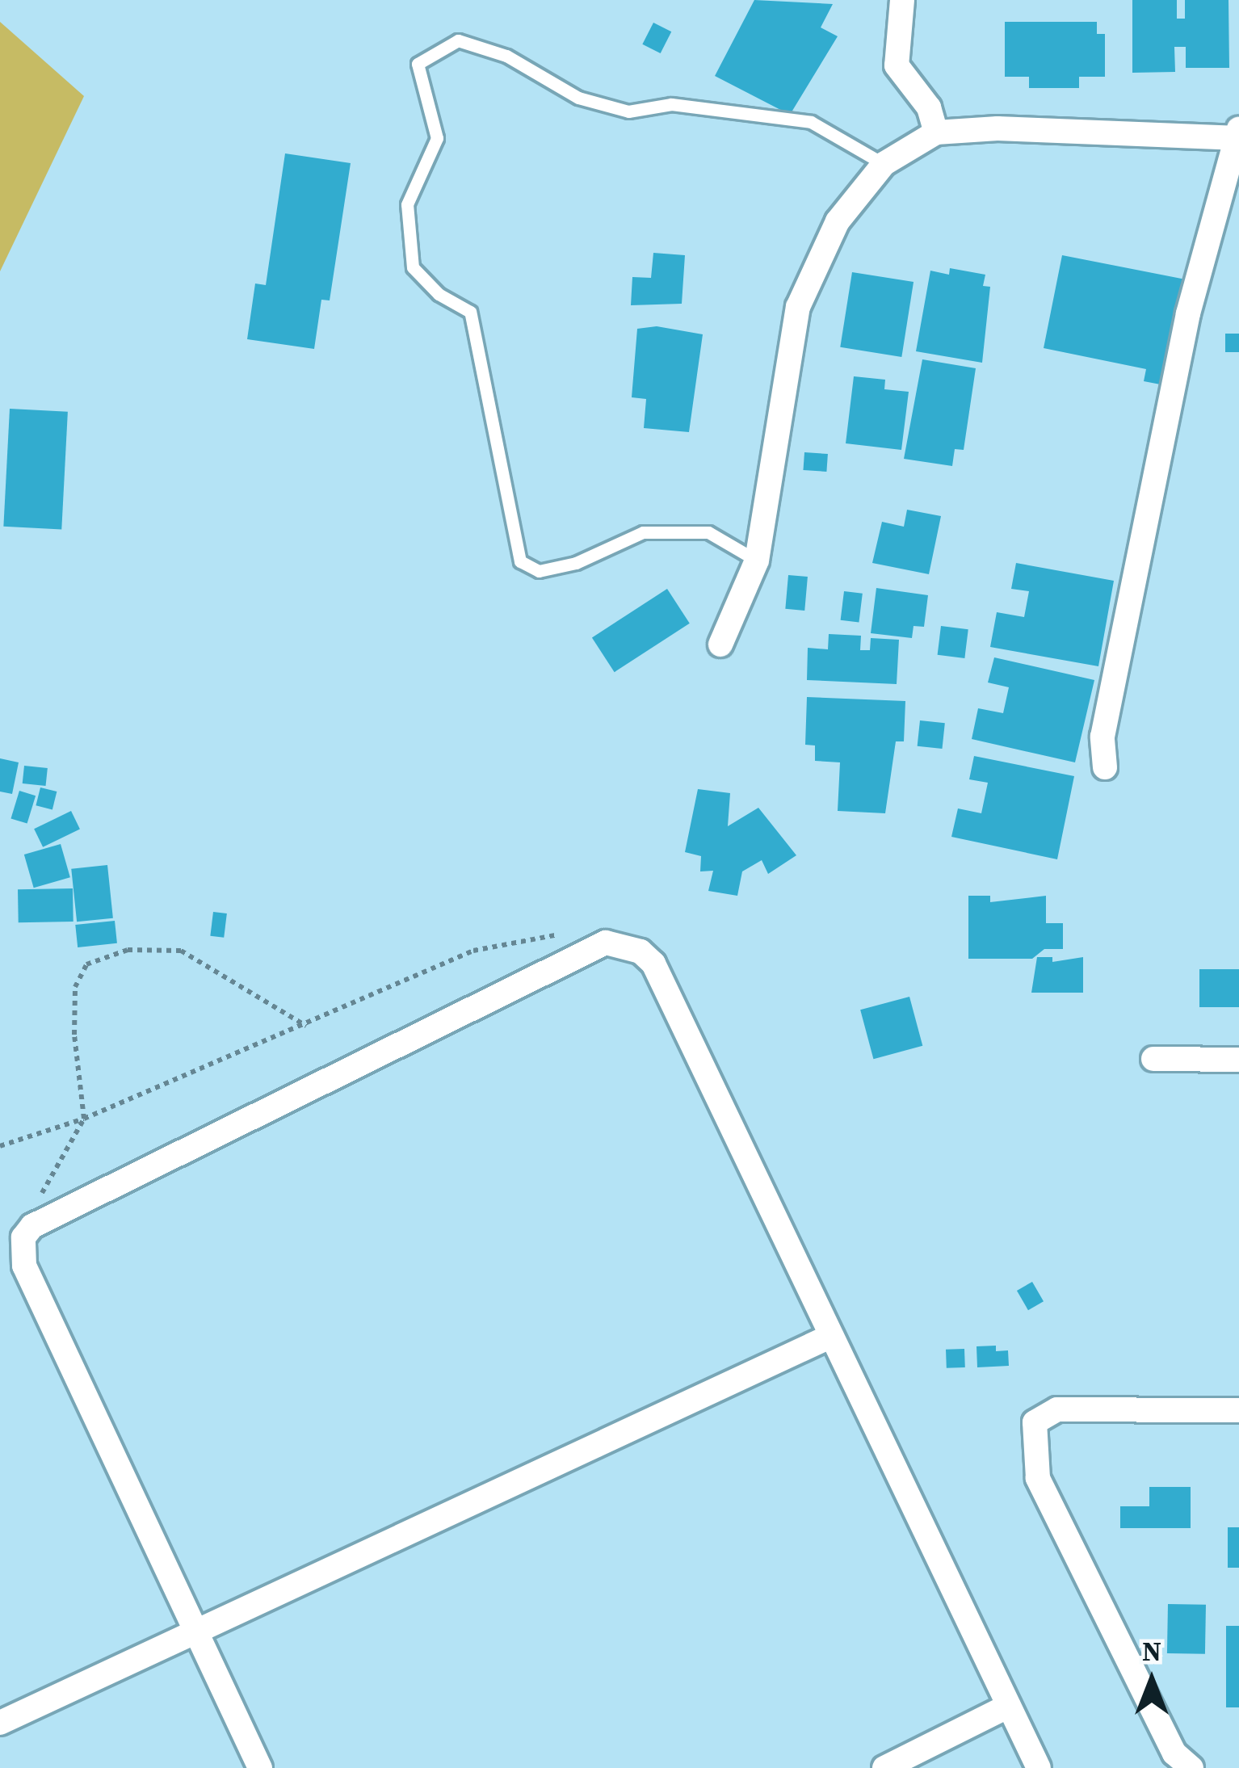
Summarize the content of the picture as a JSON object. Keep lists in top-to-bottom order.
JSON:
{
  "north": "top"
}
